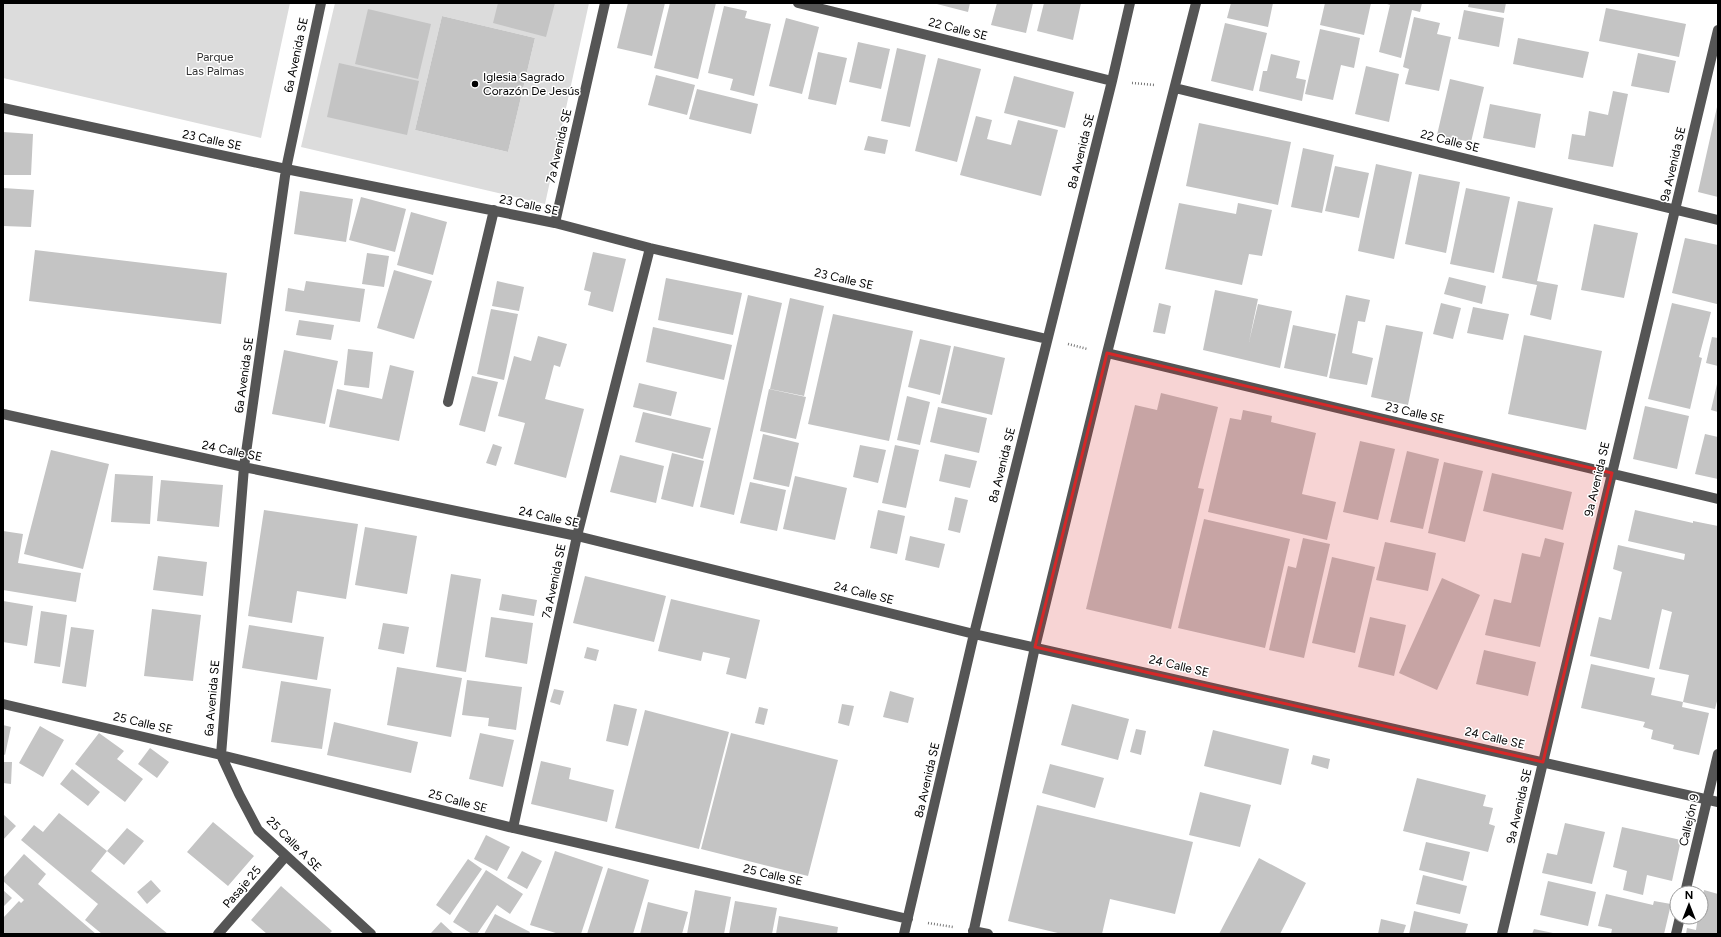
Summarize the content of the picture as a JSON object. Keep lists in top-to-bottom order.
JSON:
{
  "streets": {
    "street": [
      "22 Calle SE",
      "6a Avenida SE",
      "23 Calle SE",
      "7a Avenida SE",
      "8a Avenida SE",
      "9a Avenida SE",
      "24 Calle SE",
      "25 Calle SE",
      "Callejón 9",
      "25 Calle A SE",
      "Pasaje 25"
    ]
  },
  "crossings": [
    ["22 Calle SE", "8a Avenida SE"],
    ["22 Calle SE", "9a Avenida SE"],
    ["6a Avenida SE", "23 Calle SE"],
    ["6a Avenida SE", "24 Calle SE"],
    ["6a Avenida SE", "25 Calle SE"],
    ["6a Avenida SE", "25 Calle A SE"],
    ["23 Calle SE", "7a Avenida SE"],
    ["23 Calle SE", "8a Avenida SE"],
    ["23 Calle SE", "9a Avenida SE"],
    ["7a Avenida SE", "24 Calle SE"],
    ["7a Avenida SE", "25 Calle SE"],
    ["8a Avenida SE", "24 Calle SE"],
    ["8a Avenida SE", "25 Calle SE"],
    ["9a Avenida SE", "24 Calle SE"],
    ["24 Calle SE", "Callejón 9"],
    ["25 Calle SE", "25 Calle A SE"],
    ["25 Calle A SE", "Pasaje 25"]
  ],
  "parks": ["Parque Las Palmas"],
  "places": ["Iglesia Sagrado Corazón De Jesús"],
  "north": "top"
}
